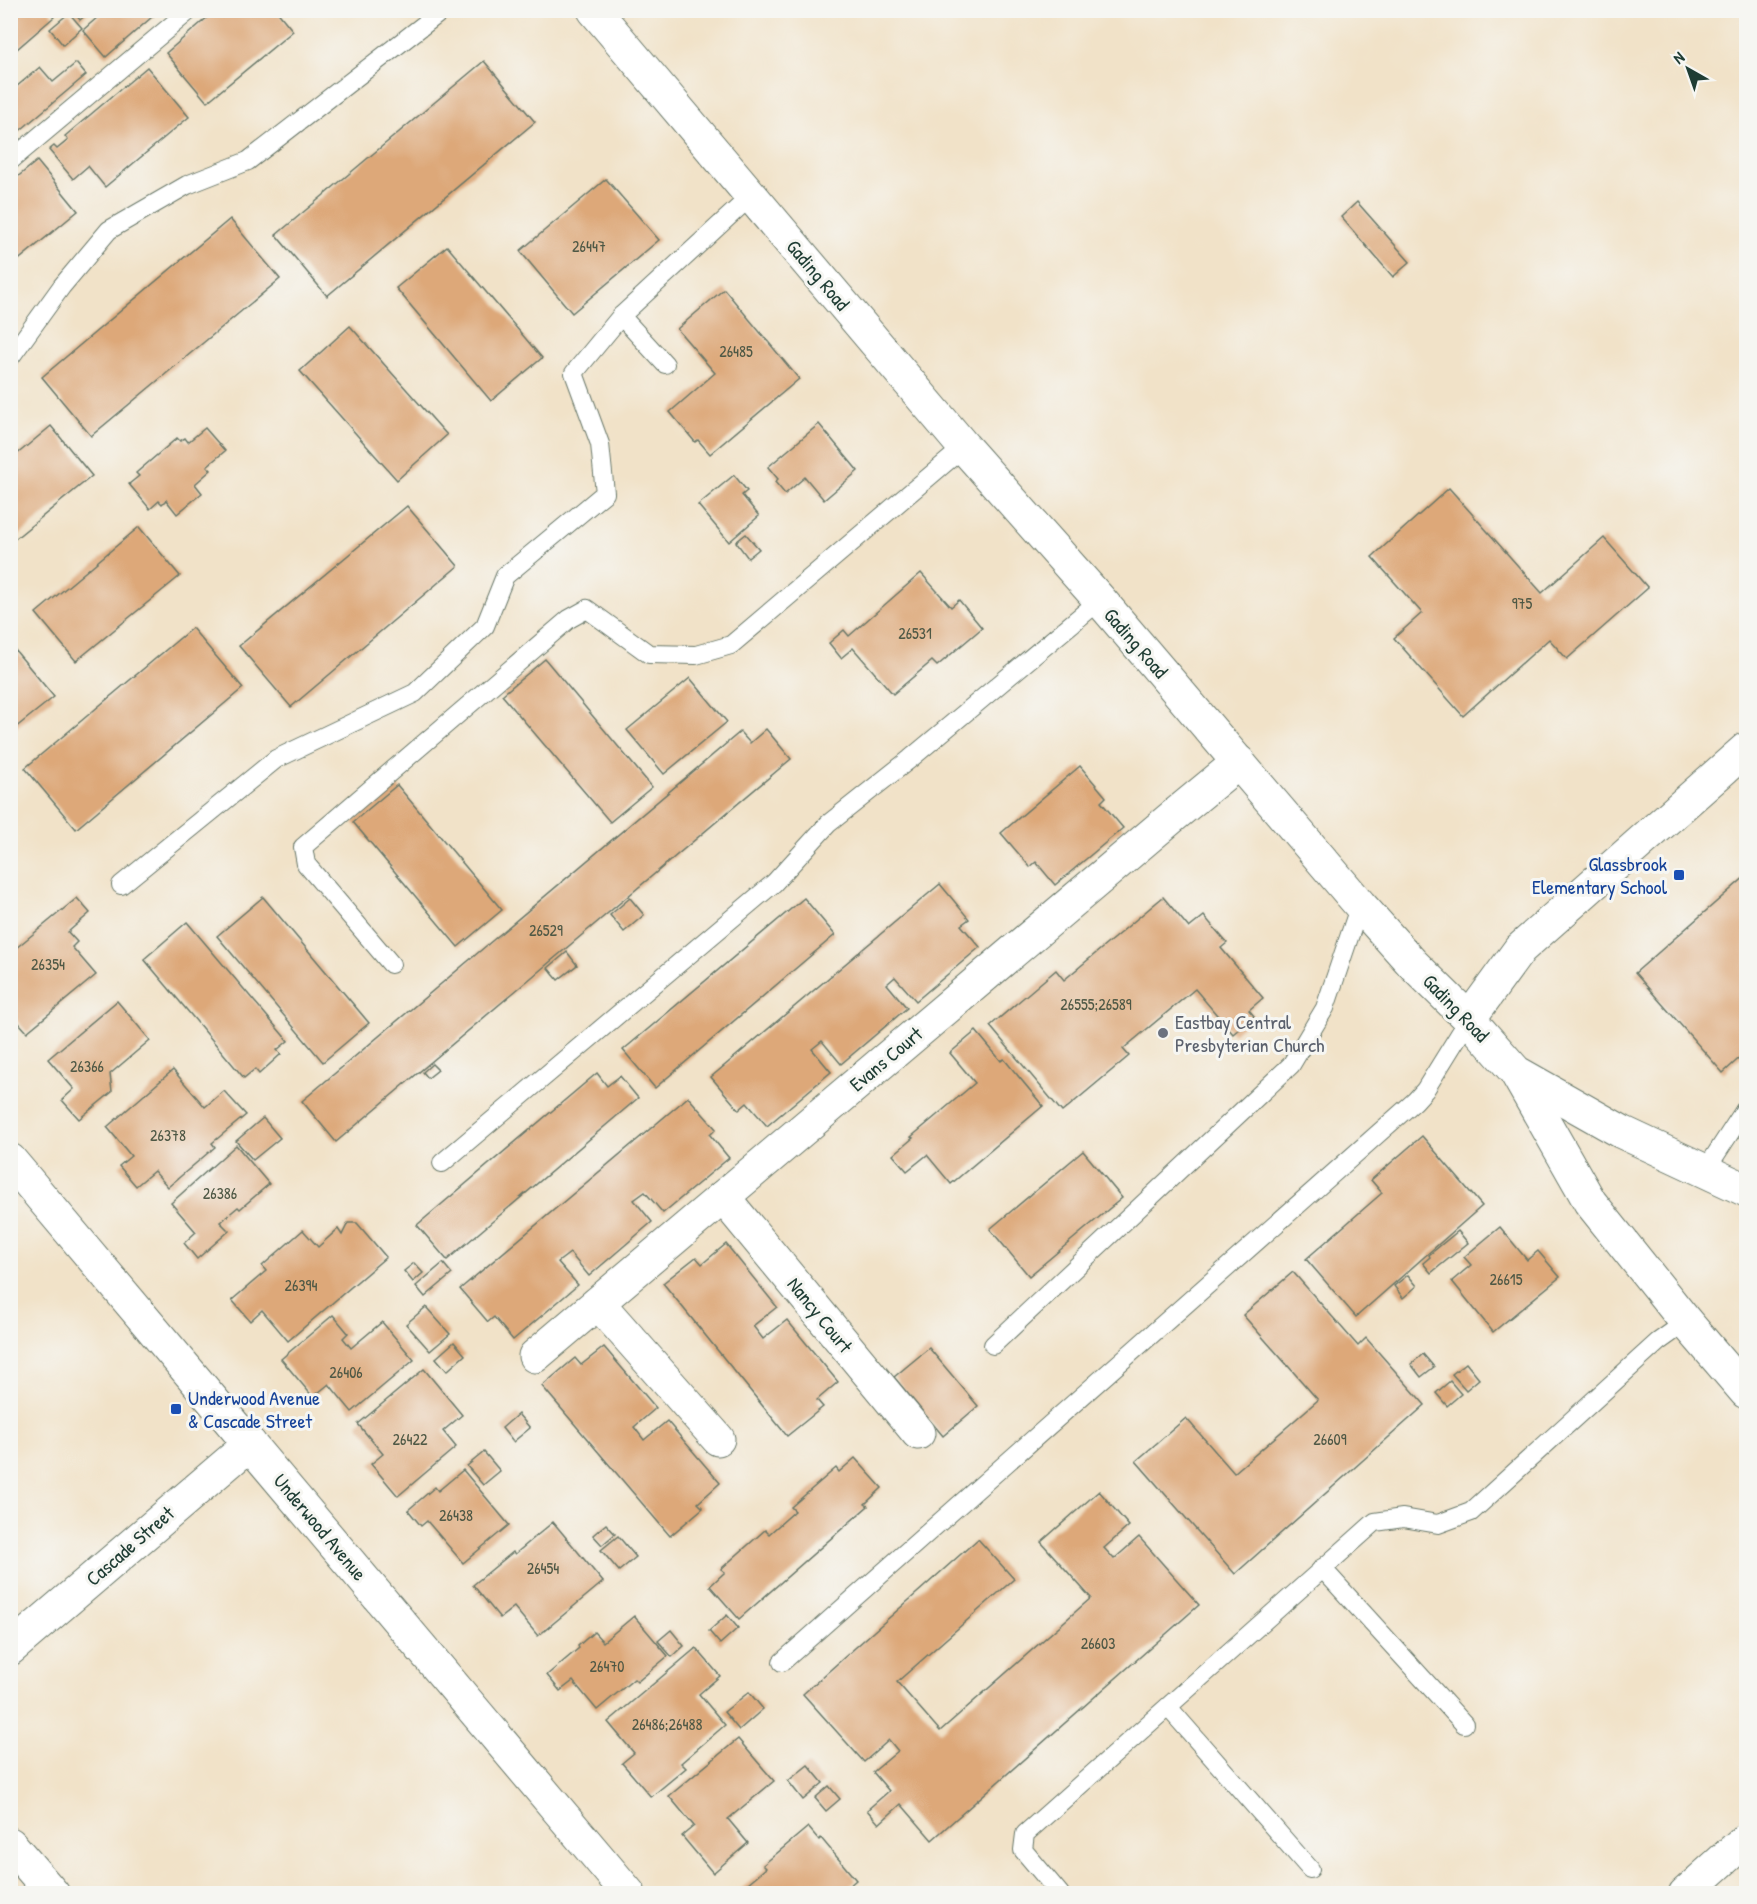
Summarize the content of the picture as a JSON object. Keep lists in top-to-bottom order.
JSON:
{
  "streets": {
    "street": [
      "Gading Road",
      "Evans Court",
      "Nancy Court",
      "Underwood Avenue",
      "Cascade Street"
    ]
  },
  "crossings": [
    ["Gading Road", "Evans Court"],
    ["Evans Court", "Nancy Court"],
    ["Underwood Avenue", "Cascade Street"]
  ],
  "places": {
    "transit": ["Glassbrook Elementary School", "Underwood Avenue & Cascade Street"],
    "other": ["Eastbay Central Presbyterian Church"]
  },
  "house_numbers": [
    "26447",
    "26485",
    "975",
    "26531",
    "26529",
    "26354",
    "26555;26589",
    "26366",
    "26378",
    "26386",
    "26615",
    "26394",
    "26406",
    "26422",
    "26609",
    "26438",
    "26454",
    "26603",
    "26470",
    "26486;26488"
  ],
  "north": "top left"
}
